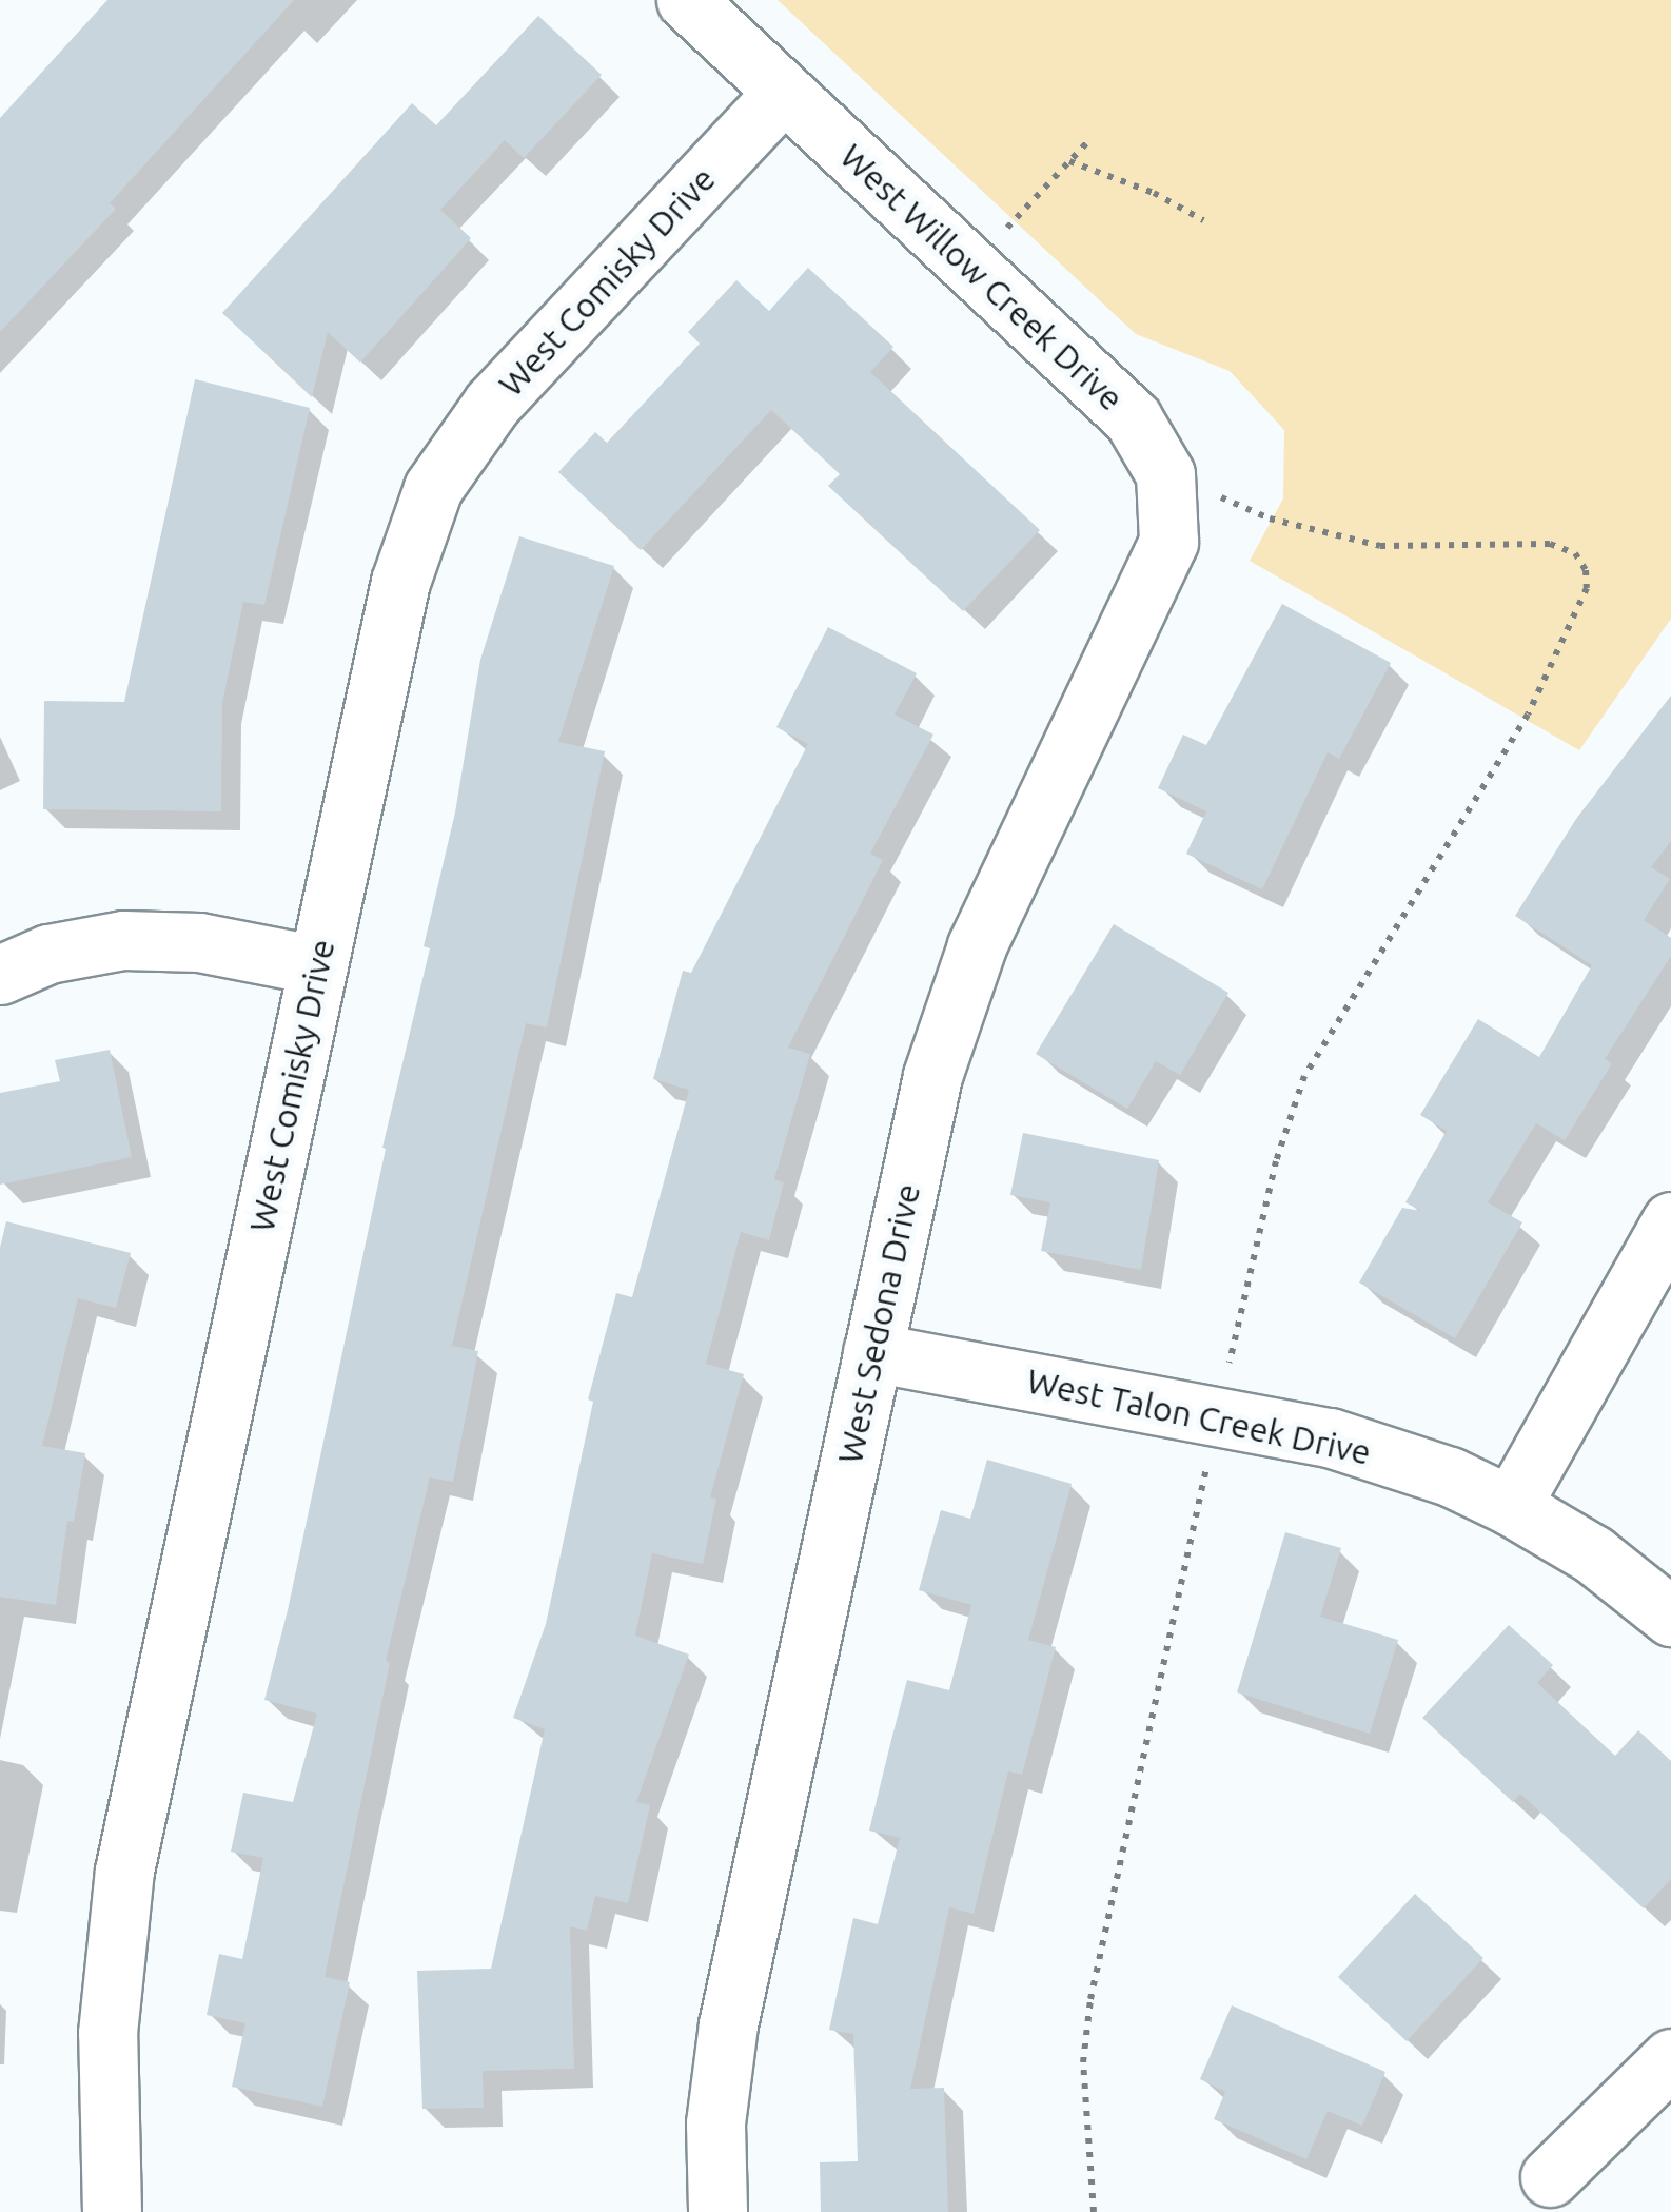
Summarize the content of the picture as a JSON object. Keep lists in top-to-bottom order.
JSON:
{
  "streets": {
    "street": [
      "West Willow Creek Drive",
      "West Comisky Drive",
      "West Sedona Drive",
      "West Talon Creek Drive"
    ]
  },
  "crossings": [
    ["West Willow Creek Drive", "West Comisky Drive"],
    ["West Willow Creek Drive", "West Sedona Drive"],
    ["West Sedona Drive", "West Talon Creek Drive"]
  ]
}
